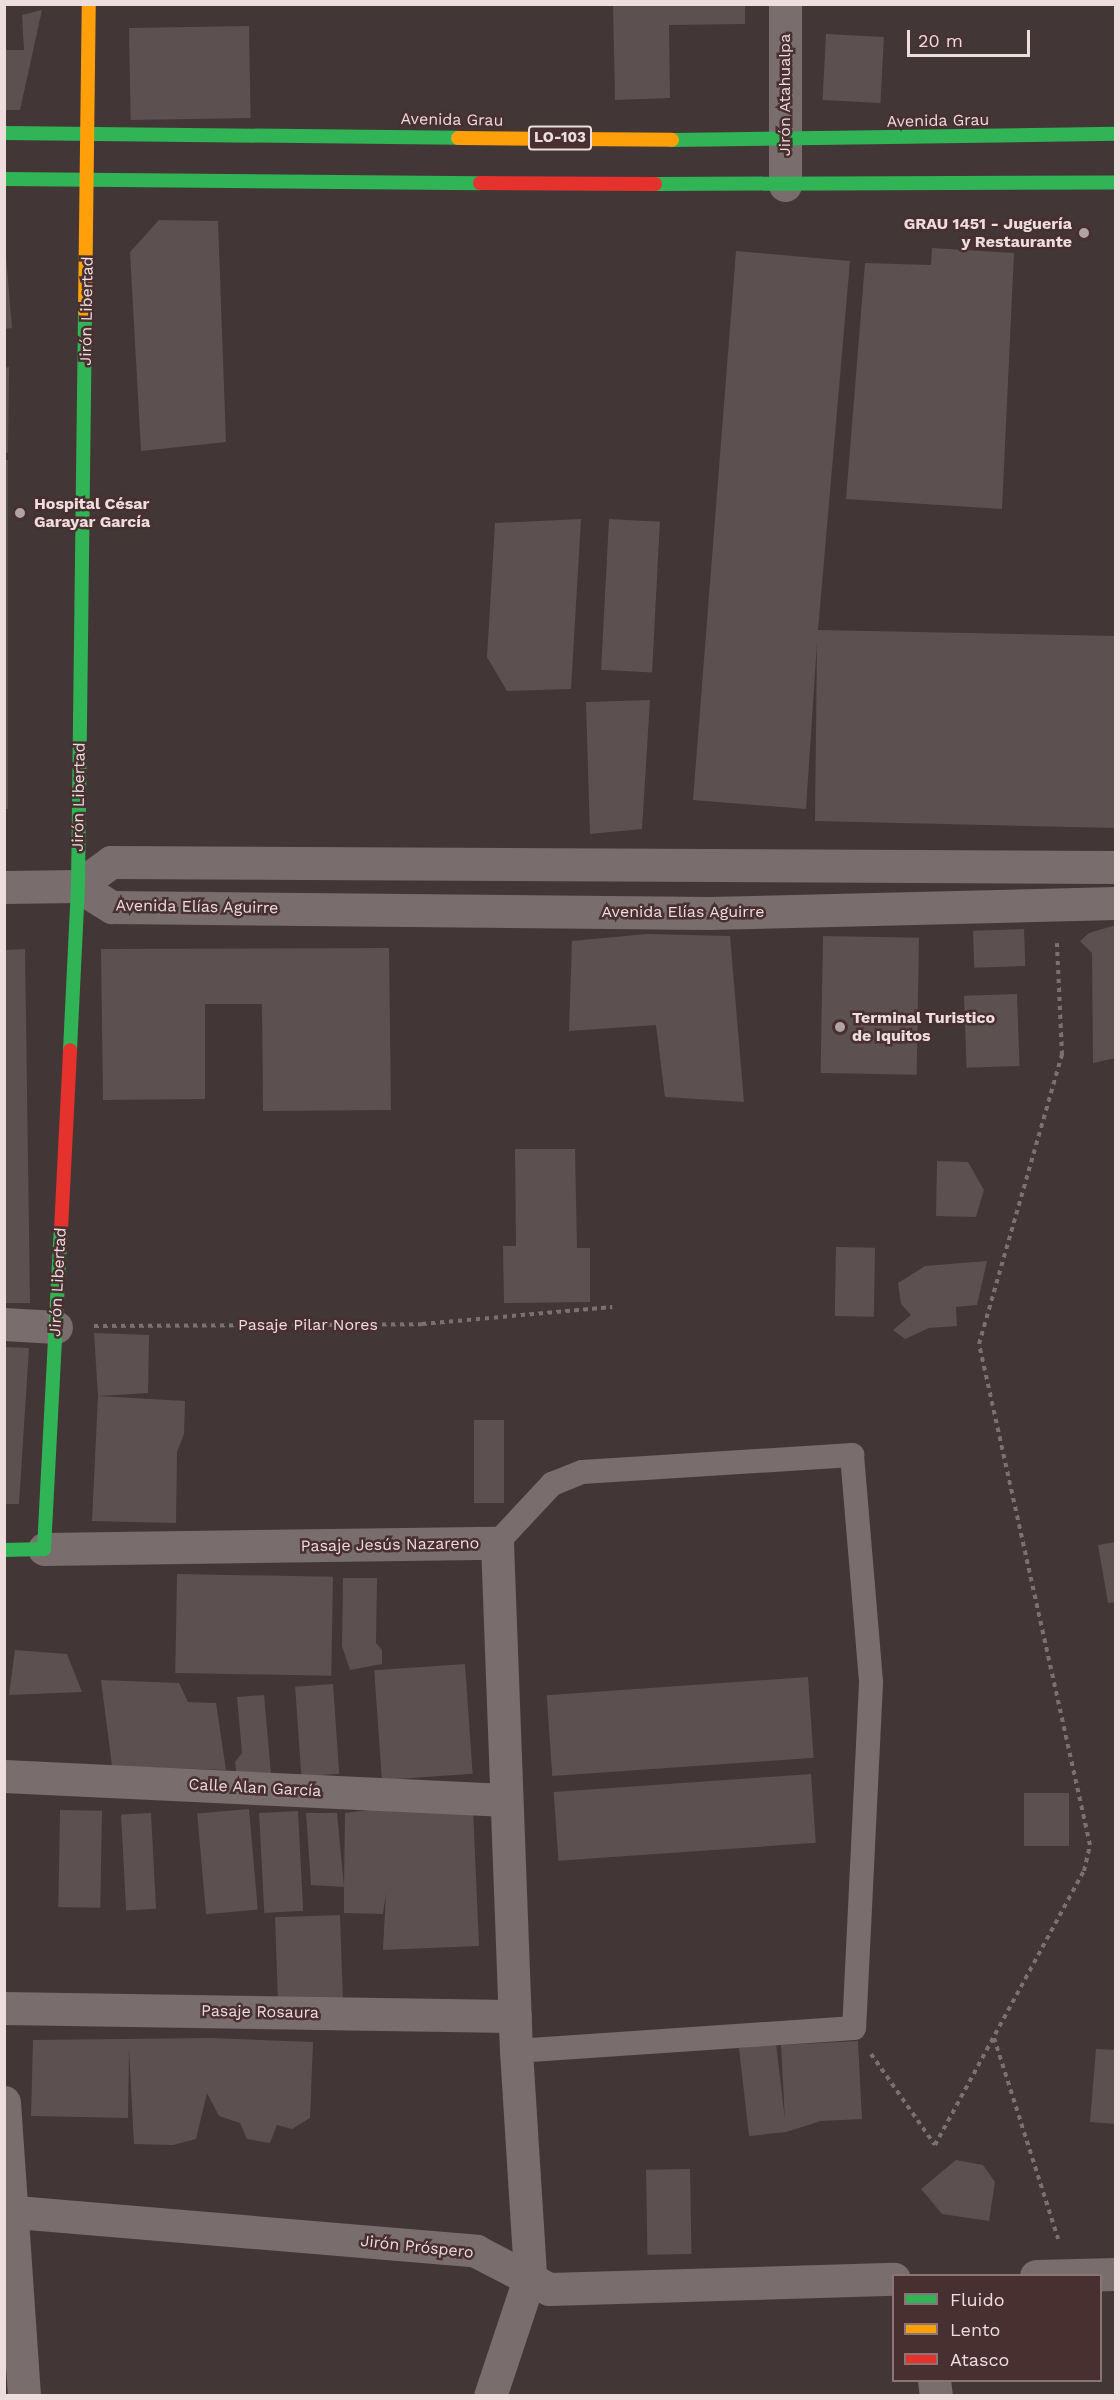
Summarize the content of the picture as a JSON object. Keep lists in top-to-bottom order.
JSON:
{
  "streets": {
    "main road": ["Avenida Grau", "LO-103", "Jirón Libertad"],
    "street": [
      "Jirón Atahualpa",
      "Avenida Elías Aguirre",
      "Pasaje Jesús Nazareno",
      "Calle Alan García",
      "Pasaje Rosaura",
      "Jirón Próspero"
    ],
    "path": ["Pasaje Pilar Nores"]
  },
  "crossings": [
    ["Jirón Atahualpa", "Avenida Grau"],
    ["Avenida Grau", "Jirón Libertad"],
    ["Jirón Libertad", "Avenida Elías Aguirre"],
    ["Jirón Libertad", "Pasaje Pilar Nores"],
    ["Jirón Libertad", "Pasaje Jesús Nazareno"]
  ],
  "places": ["GRAU 1451 - Juguería y Restaurante", "Hospital César Garayar García", "Terminal Turistico de Iquitos"],
  "legend": ["Fluido", "Lento", "Atasco"],
  "scale_bar": "20 m"
}
